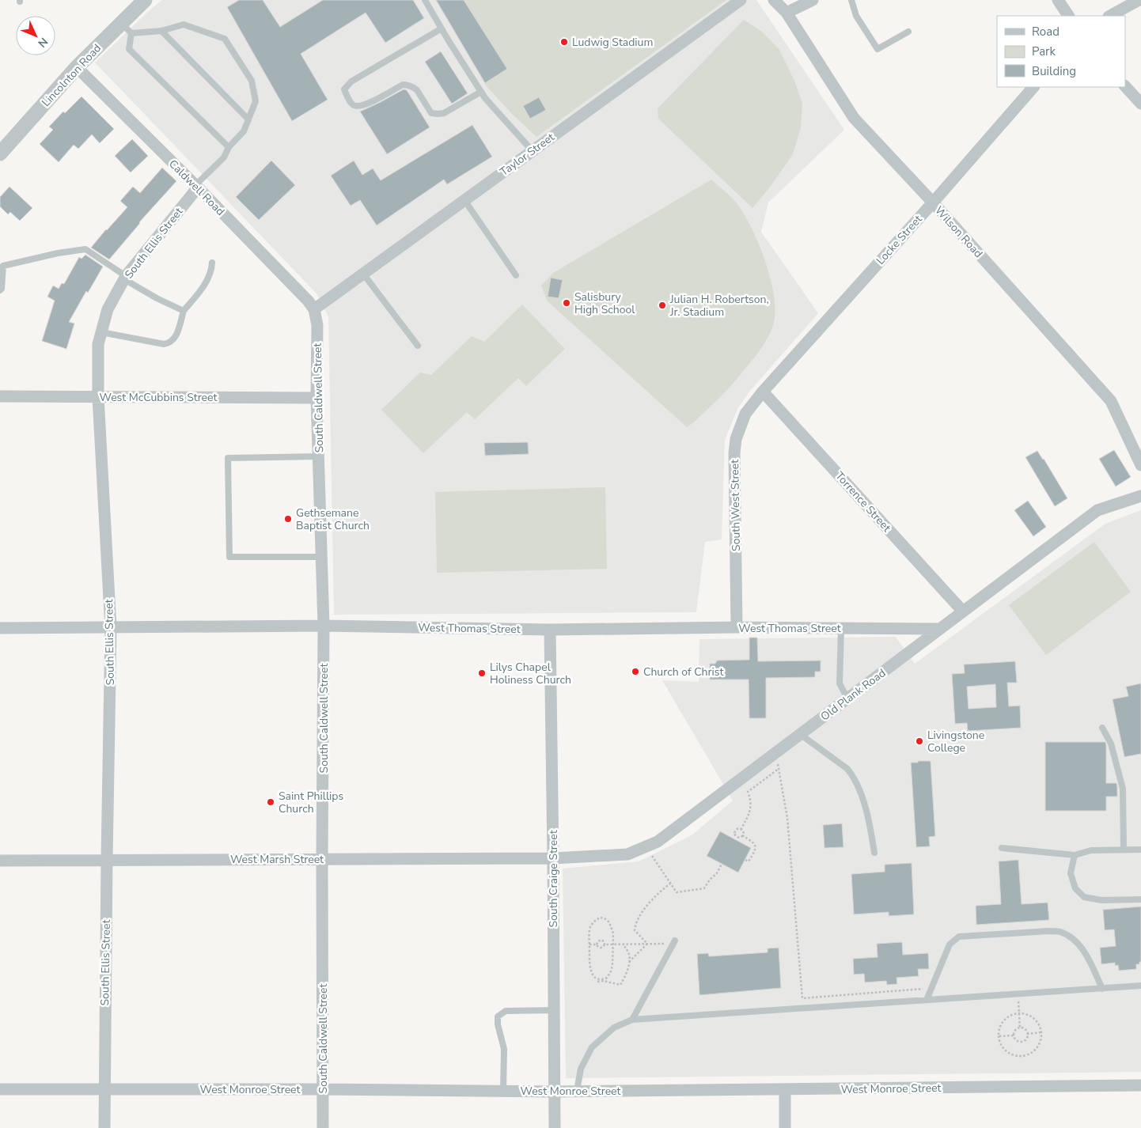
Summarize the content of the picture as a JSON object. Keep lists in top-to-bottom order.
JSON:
{
  "streets": {
    "street": [
      "Lincolnton Road",
      "Taylor Street",
      "Caldwell Road",
      "Wilson Road",
      "Locke Street",
      "South Ellis Street",
      "West McCubbins Street",
      "South Caldwell Street",
      "Torrence Street",
      "South West Street",
      "West Thomas Street",
      "Old Plank Road",
      "West Marsh Street",
      "South Craige Street",
      "West Monroe Street"
    ]
  },
  "crossings": [
    ["Lincolnton Road", "Caldwell Road"],
    ["Taylor Street", "Caldwell Road"],
    ["Taylor Street", "South Caldwell Street"],
    ["Caldwell Road", "South Ellis Street"],
    ["Caldwell Road", "South Caldwell Street"],
    ["Wilson Road", "Locke Street"],
    ["Locke Street", "Torrence Street"],
    ["Locke Street", "South West Street"],
    ["South Ellis Street", "West McCubbins Street"],
    ["South Ellis Street", "West Thomas Street"],
    ["South Ellis Street", "West Marsh Street"],
    ["South Ellis Street", "West Monroe Street"],
    ["West McCubbins Street", "South Caldwell Street"],
    ["South Caldwell Street", "West Thomas Street"],
    ["South Caldwell Street", "West Marsh Street"],
    ["South Caldwell Street", "West Monroe Street"],
    ["Torrence Street", "South West Street"],
    ["Torrence Street", "Old Plank Road"],
    ["South West Street", "West Thomas Street"],
    ["West Thomas Street", "Old Plank Road"],
    ["West Thomas Street", "South Craige Street"],
    ["Old Plank Road", "West Marsh Street"],
    ["Old Plank Road", "South Craige Street"],
    ["West Marsh Street", "South Craige Street"],
    ["South Craige Street", "West Monroe Street"]
  ],
  "places": [
    "Ludwig Stadium",
    "Salisbury High School",
    "Julian H. Robertson, Jr. Stadium",
    "Gethsemane Baptist Church",
    "Church of Christ",
    "Lilys Chapel Holiness Church",
    "Livingstone College",
    "Saint Phillips Church"
  ],
  "legend": ["Road", "Park", "Building"],
  "north": "bottom right"
}
